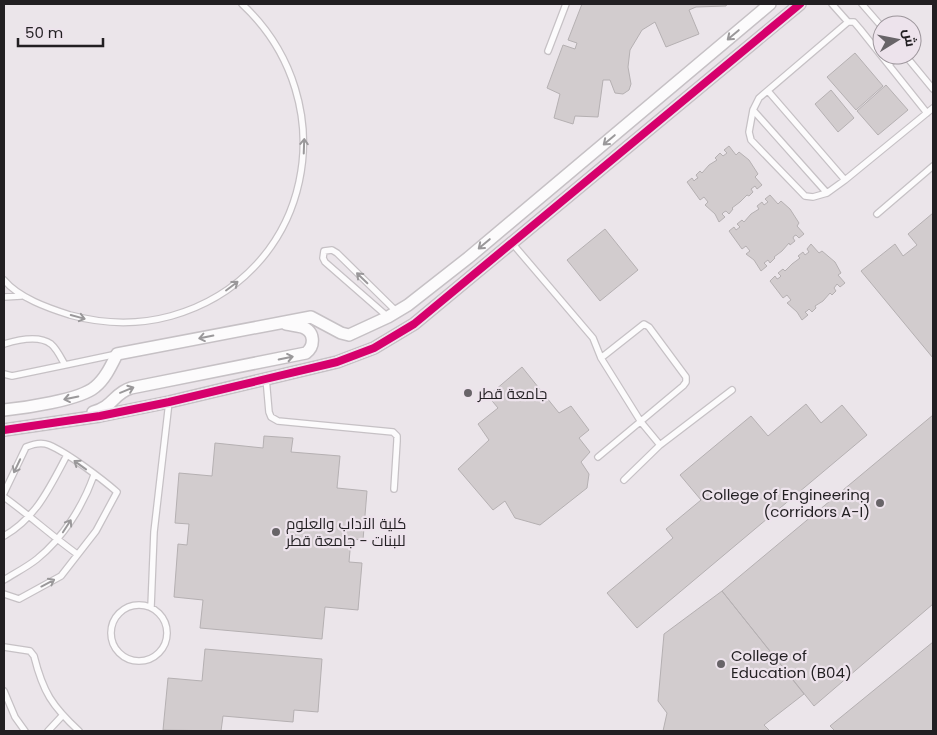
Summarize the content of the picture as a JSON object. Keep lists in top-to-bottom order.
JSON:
{
  "places": [
    "جامعة قطر",
    "College of Engineering (corridors A-I)",
    "كلية الآداب والعلوم للبنات - جامعة قطر",
    "College of Education (B04)"
  ],
  "scale_bar": "50 m",
  "north": "right"
}
